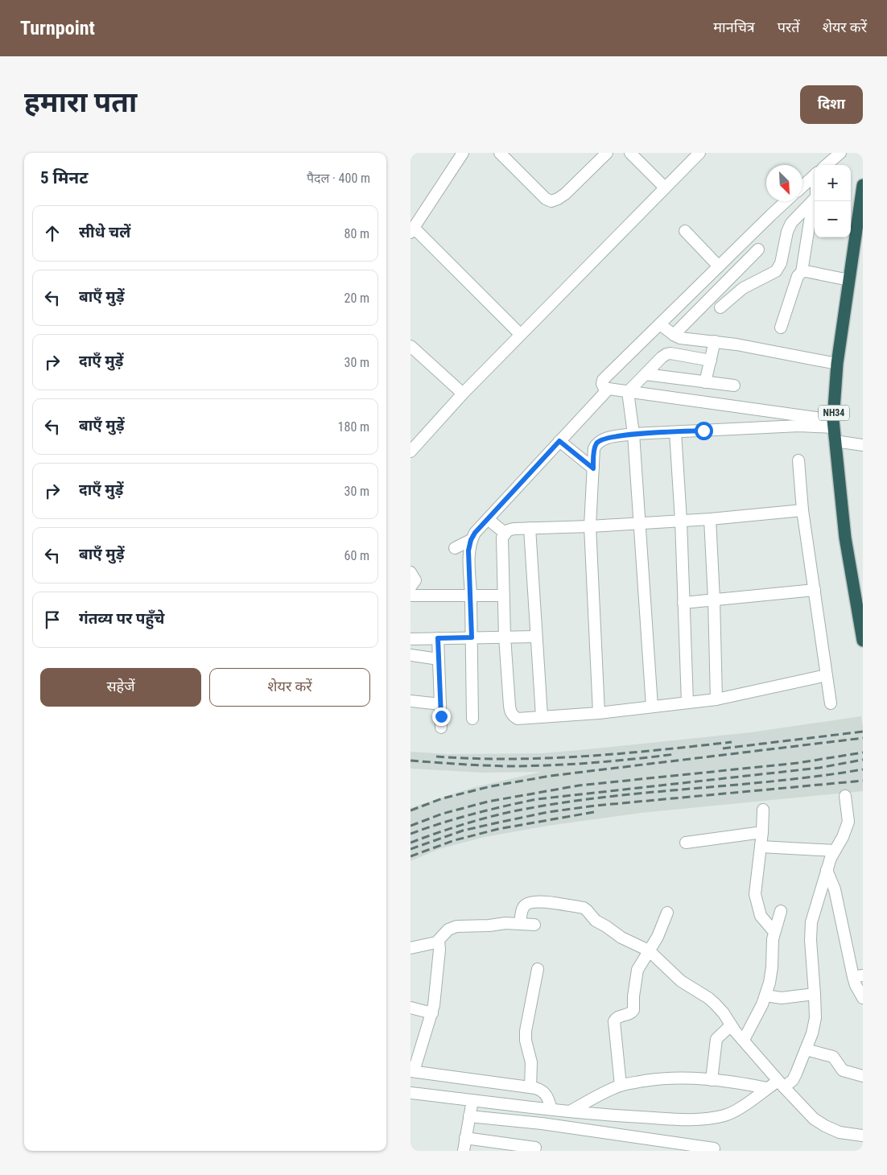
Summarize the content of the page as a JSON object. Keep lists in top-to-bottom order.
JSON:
{
  "streets": {
    "highway": ["NH34"]
  },
  "north": "bottom right",
  "page": {
    "header": "Turnpoint",
    "nav": ["मानचित्र", "परतें", "शेयर करें"],
    "buttons": [
      "दिशा",
      ["सहेजें", "शेयर करें"]
    ],
    "title": "हमारा पता",
    "heading": ["5 मिनट", "पैदल · 400 m"],
    "map_buttons": ["+", "−"],
    "list": [
      ["सीधे चलें", "80 m"],
      ["बाएँ मुड़ें", "20 m"],
      ["दाएँ मुड़ें", "30 m"],
      ["बाएँ मुड़ें", "180 m"],
      ["दाएँ मुड़ें", "30 m"],
      ["बाएँ मुड़ें", "60 m"],
      "गंतव्य पर पहुँचे"
    ]
  }
}
